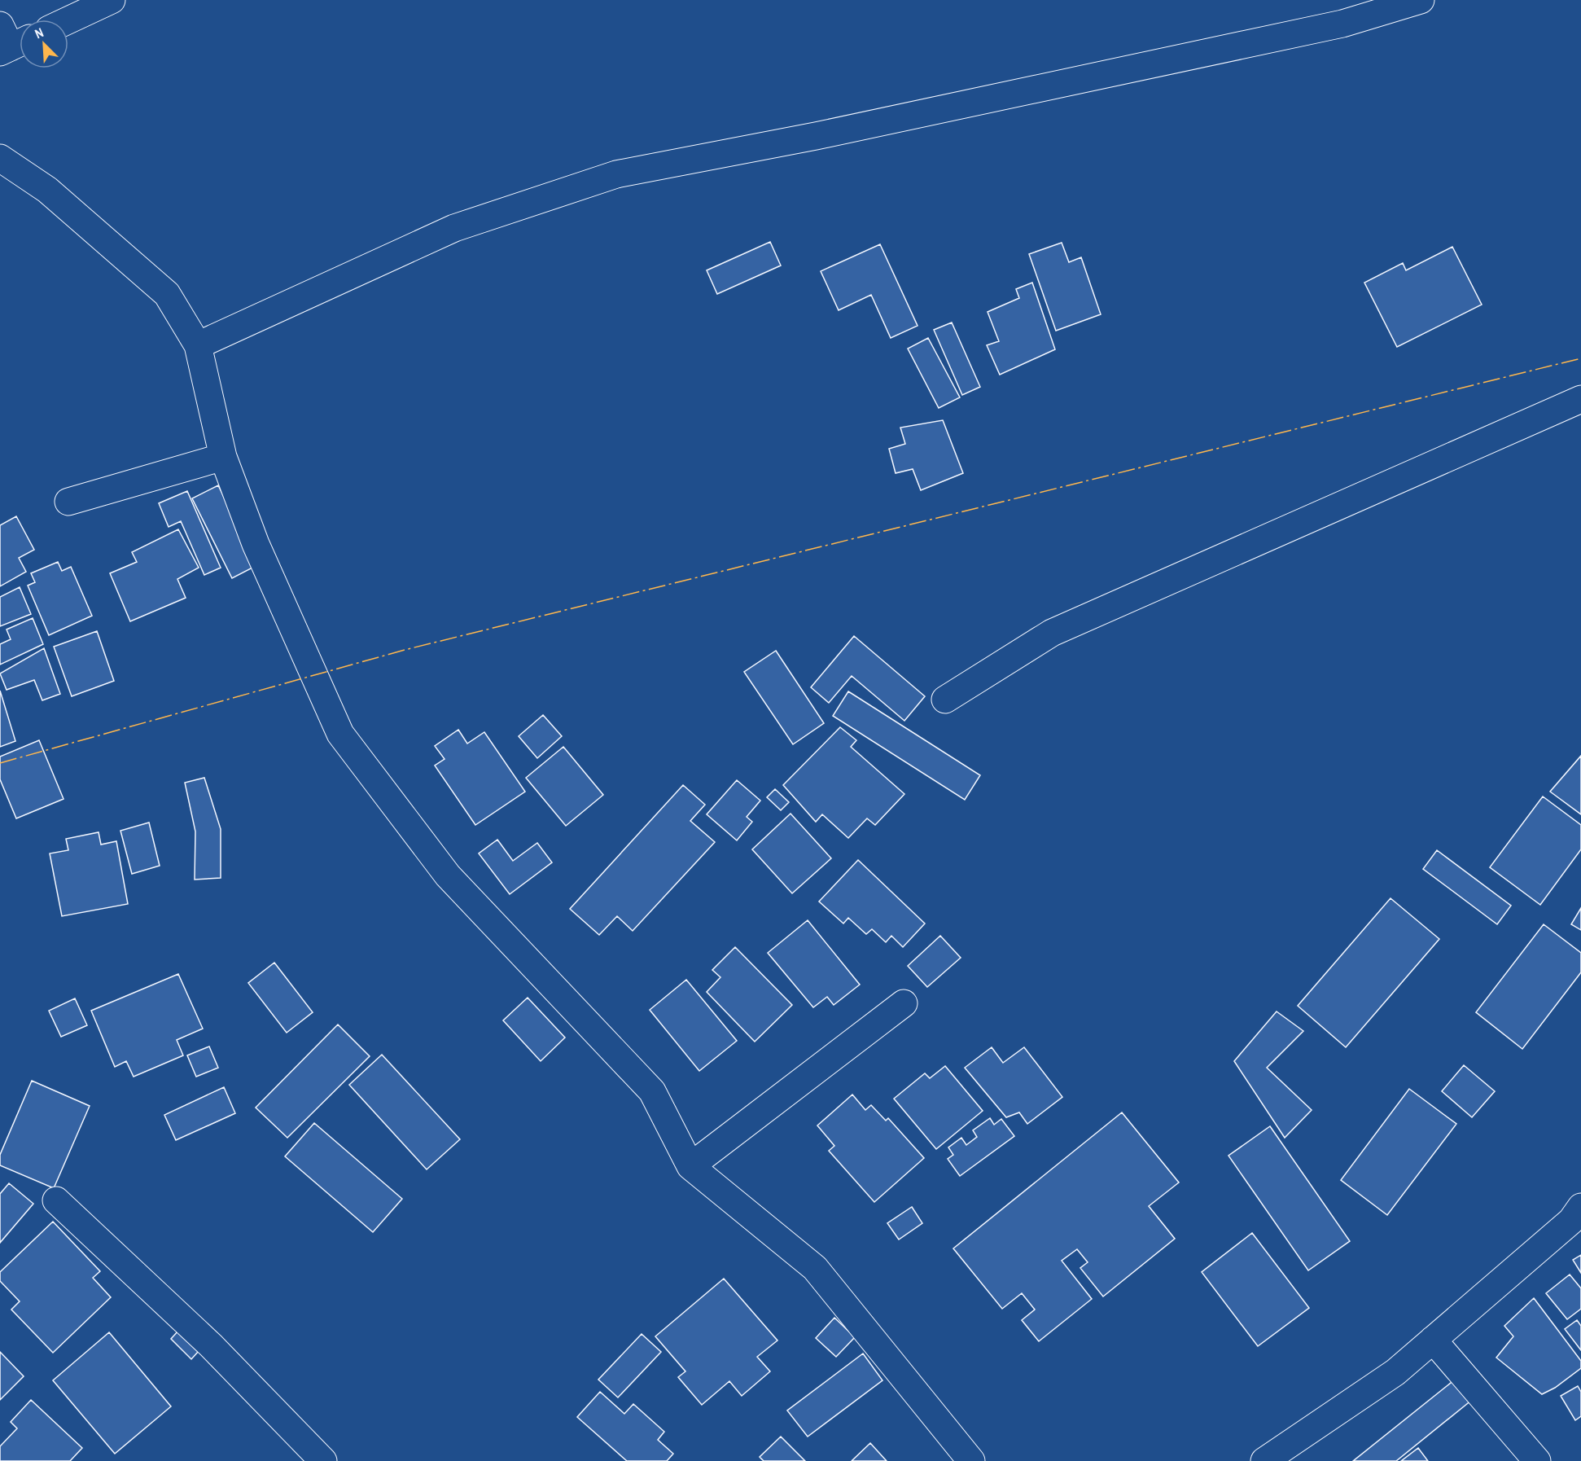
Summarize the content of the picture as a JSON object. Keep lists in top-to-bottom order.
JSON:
{
  "north": "top left"
}
